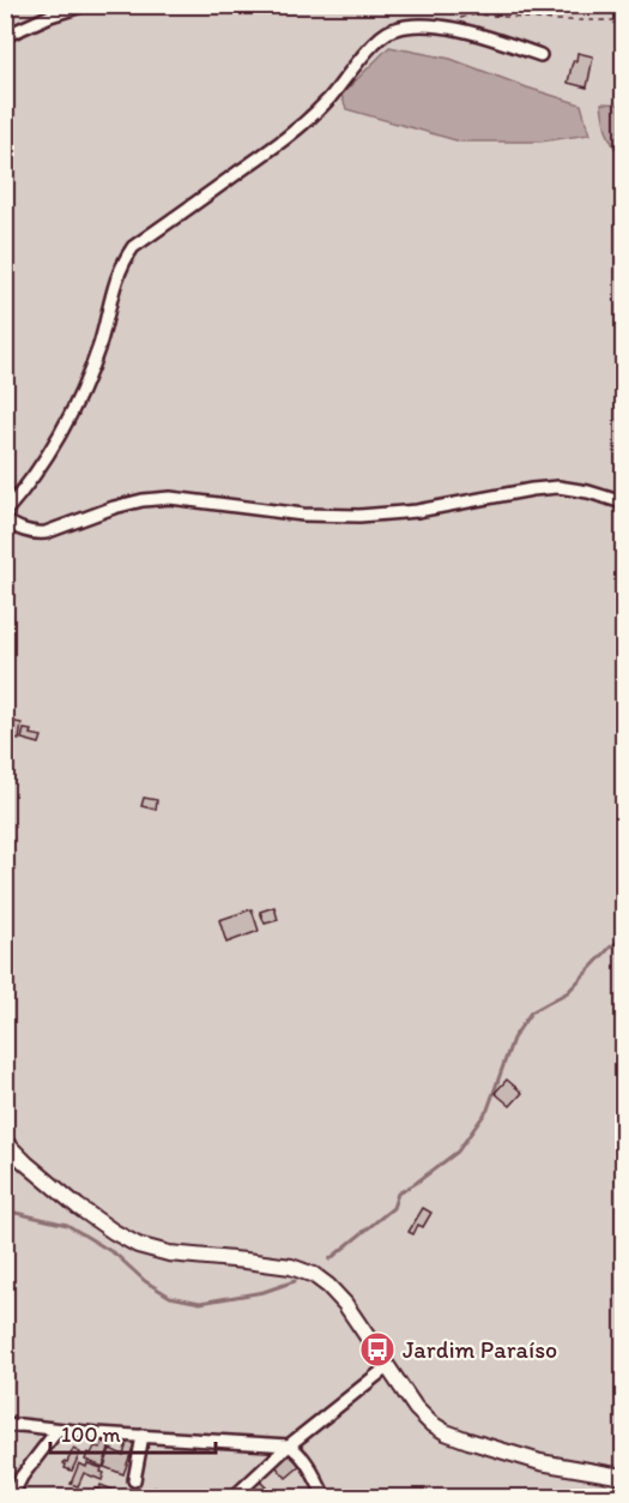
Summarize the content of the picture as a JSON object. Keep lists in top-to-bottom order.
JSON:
{
  "places": {
    "bus stop": ["Jardim Paraíso"]
  },
  "scale_bar": "100 m"
}
